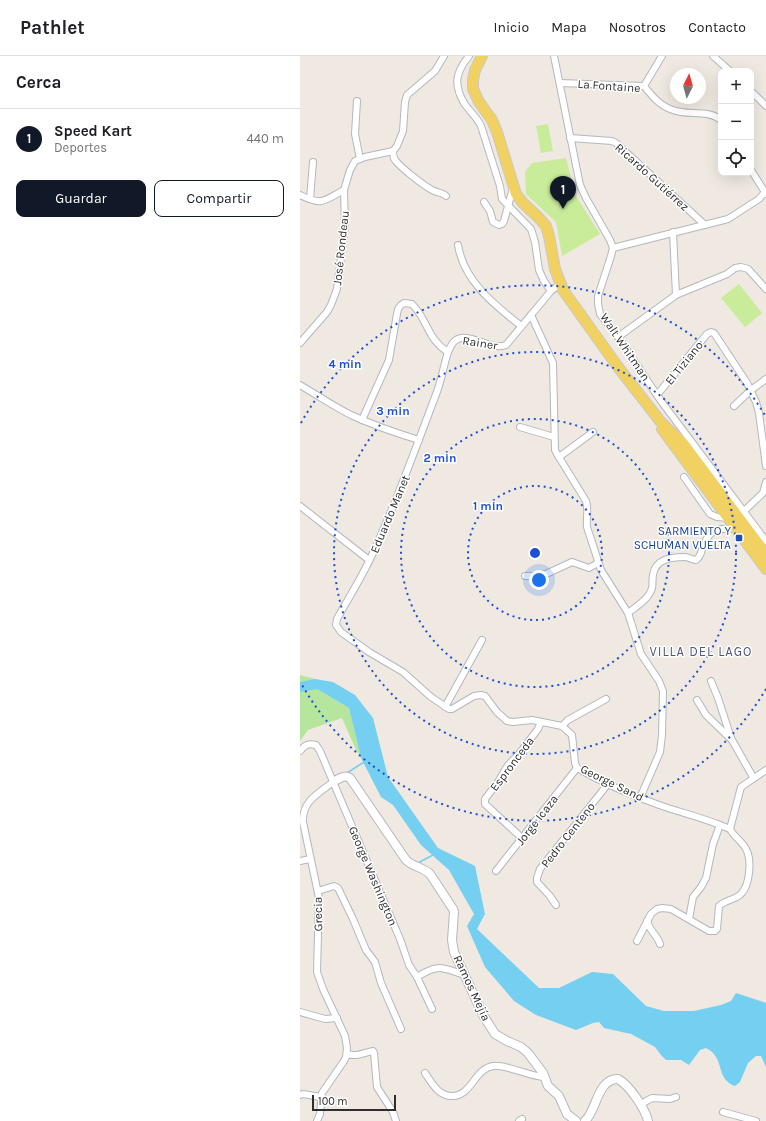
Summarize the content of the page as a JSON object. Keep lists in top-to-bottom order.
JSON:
{
  "streets": {
    "street": [
      "La Fontaine",
      "Ricardo Gutiérrez",
      "José Rondeau",
      "Rainer",
      "Walt Whitman",
      "El Tiziano",
      "Eduardo Manet",
      "Espronceda",
      "George Sand",
      "Jorge Icaza",
      "Pedro Centeno",
      "George Washington",
      "Grecia",
      "Ramos Mejía"
    ]
  },
  "crossings": [
    ["Rainer", "Eduardo Manet"],
    ["Walt Whitman", "El Tiziano"],
    ["Espronceda", "Jorge Icaza"],
    ["George Sand", "Jorge Icaza"],
    ["George Sand", "Pedro Centeno"],
    ["George Washington", "Grecia"],
    ["George Washington", "Ramos Mejía"],
    ["Grecia", "Ramos Mejía"]
  ],
  "districts": ["VILLA DEL LAGO"],
  "places": {
    "transit": ["SARMIENTO Y SCHUMAN VUELTA"]
  },
  "scale_bar": "100 m",
  "north": "top",
  "page": {
    "header": "Pathlet",
    "nav": [
      "Inicio",
      "Mapa",
      "Nosotros",
      "Contacto"
    ],
    "heading": "Cerca",
    "map_buttons": ["+", "−"],
    "list": [
      {
        "mark": "1",
        "name": "Speed Kart",
        "note": "Deportes",
        "value": "440 m"
      }
    ],
    "buttons": ["Guardar", "Compartir"],
    "pins": "1",
    "scale": "100 m"
  },
  "rings": [
    "4 min",
    "3 min",
    "2 min",
    "1 min"
  ]
}
